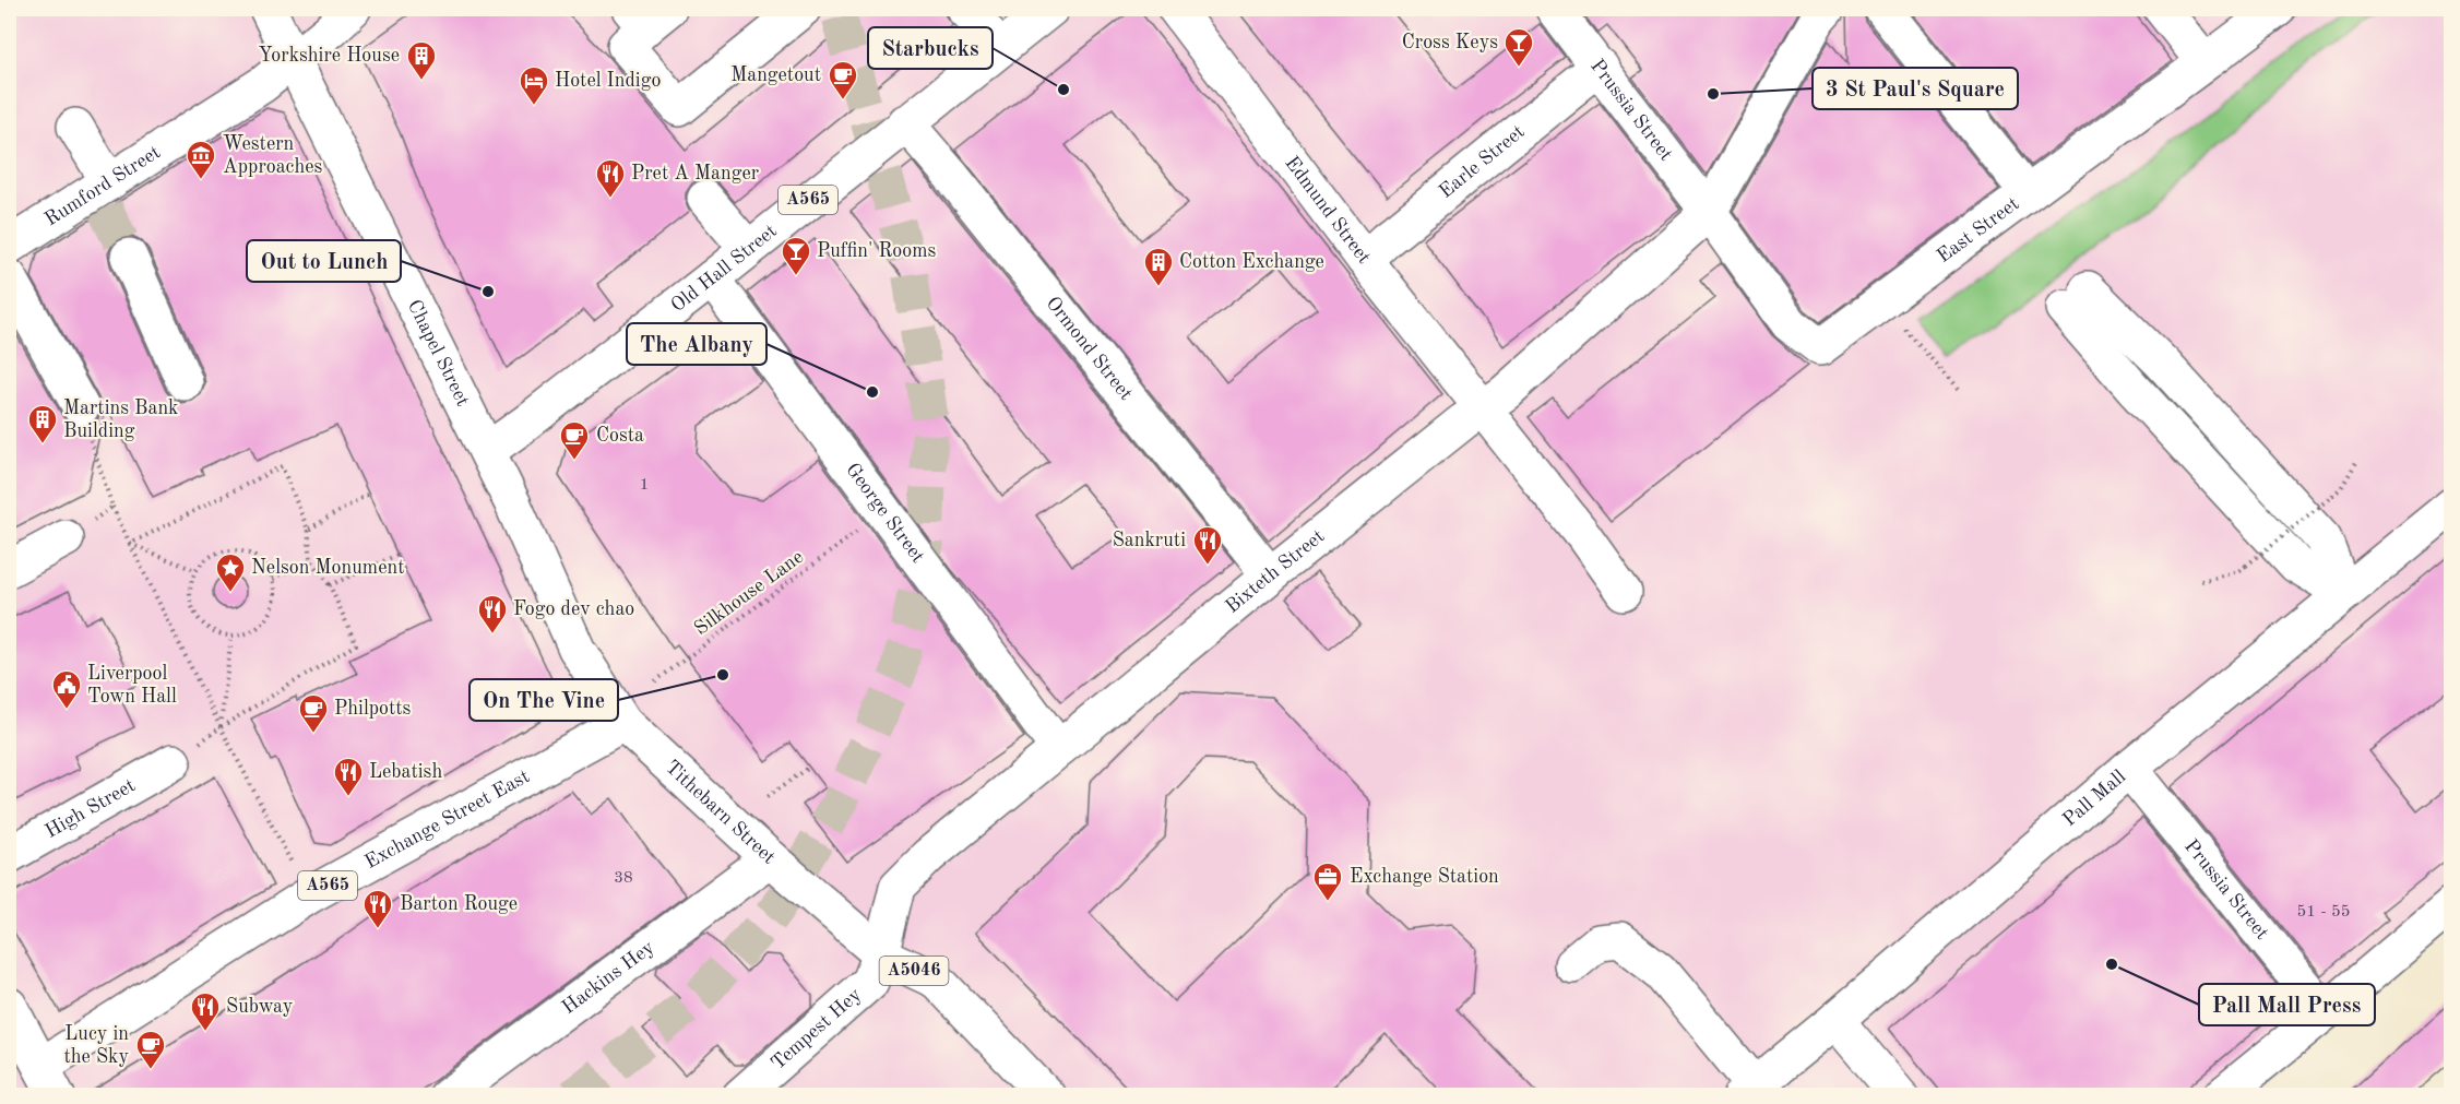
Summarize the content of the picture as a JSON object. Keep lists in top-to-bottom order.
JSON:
{
  "streets": {
    "street": [
      "Prussia Street",
      "Earle Street",
      "Rumford Street",
      "A565",
      "Edmund Street",
      "East Street",
      "Old Hall Street",
      "Ormond Street",
      "Chapel Street",
      "George Street",
      "Bixteth Street",
      "Pall Mall",
      "High Street",
      "Tithebarn Street",
      "Exchange Street East",
      "A5046",
      "Hackins Hey",
      "Tempest Hey"
    ],
    "path": ["Silkhouse Lane"]
  },
  "crossings": [
    ["Prussia Street", "Earle Street"],
    ["Prussia Street", "East Street"],
    ["Prussia Street", "Bixteth Street"],
    ["Prussia Street", "Pall Mall"],
    ["Earle Street", "Edmund Street"],
    ["Rumford Street", "Chapel Street"],
    ["Edmund Street", "Bixteth Street"],
    ["East Street", "Bixteth Street"],
    ["Old Hall Street", "Ormond Street"],
    ["Old Hall Street", "Chapel Street"],
    ["Old Hall Street", "George Street"],
    ["Old Hall Street", "Tithebarn Street"],
    ["Ormond Street", "Bixteth Street"],
    ["Chapel Street", "Tithebarn Street"],
    ["George Street", "Bixteth Street"],
    ["Bixteth Street", "Tithebarn Street"],
    ["Bixteth Street", "Tempest Hey"],
    ["Tithebarn Street", "Exchange Street East"],
    ["Tithebarn Street", "Hackins Hey"],
    ["Tithebarn Street", "Tempest Hey"]
  ],
  "places": {
    "bar": ["Cross Keys", "Puffin' Rooms"],
    "building": ["Yorkshire House", "Cotton Exchange", "Martins Bank Building"],
    "other": [
      "Starbucks",
      "3 St Paul's Square",
      "Out to Lunch",
      "The Albany",
      "On The Vine",
      "Pall Mall Press"
    ],
    "cafe": [
      "Mangetout",
      "Costa",
      "Philpotts",
      "Lucy in the Sky"
    ],
    "hotel": ["Hotel Indigo"],
    "museum": ["Western Approaches"],
    "restaurant": [
      "Pret A Manger",
      "Sankruti",
      "Fogo dev chao",
      "Lebatish",
      "Barton Rouge",
      "Subway"
    ],
    "place": ["Nelson Monument"],
    "public building": ["Liverpool Town Hall"],
    "office": ["Exchange Station"]
  },
  "house_numbers": ["1", "38", "51 - 55"]
}
